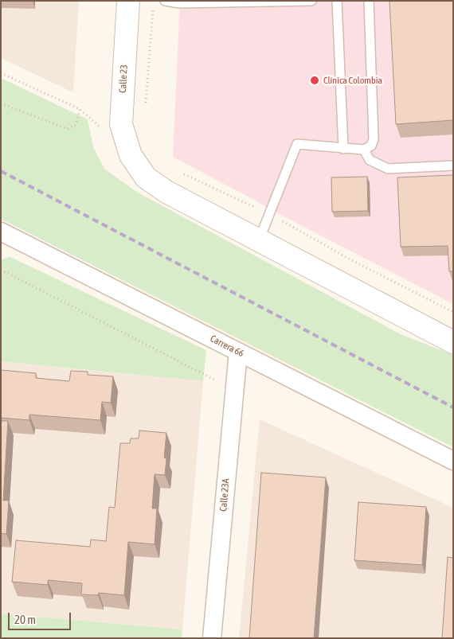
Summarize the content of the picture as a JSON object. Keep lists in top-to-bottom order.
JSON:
{
  "streets": {
    "street": ["Calle 23", "Carrera 66", "Calle 23A"]
  },
  "crossings": [
    ["Carrera 66", "Calle 23A"]
  ],
  "places": ["Clínica Colombia"],
  "scale_bar": "20 m"
}
